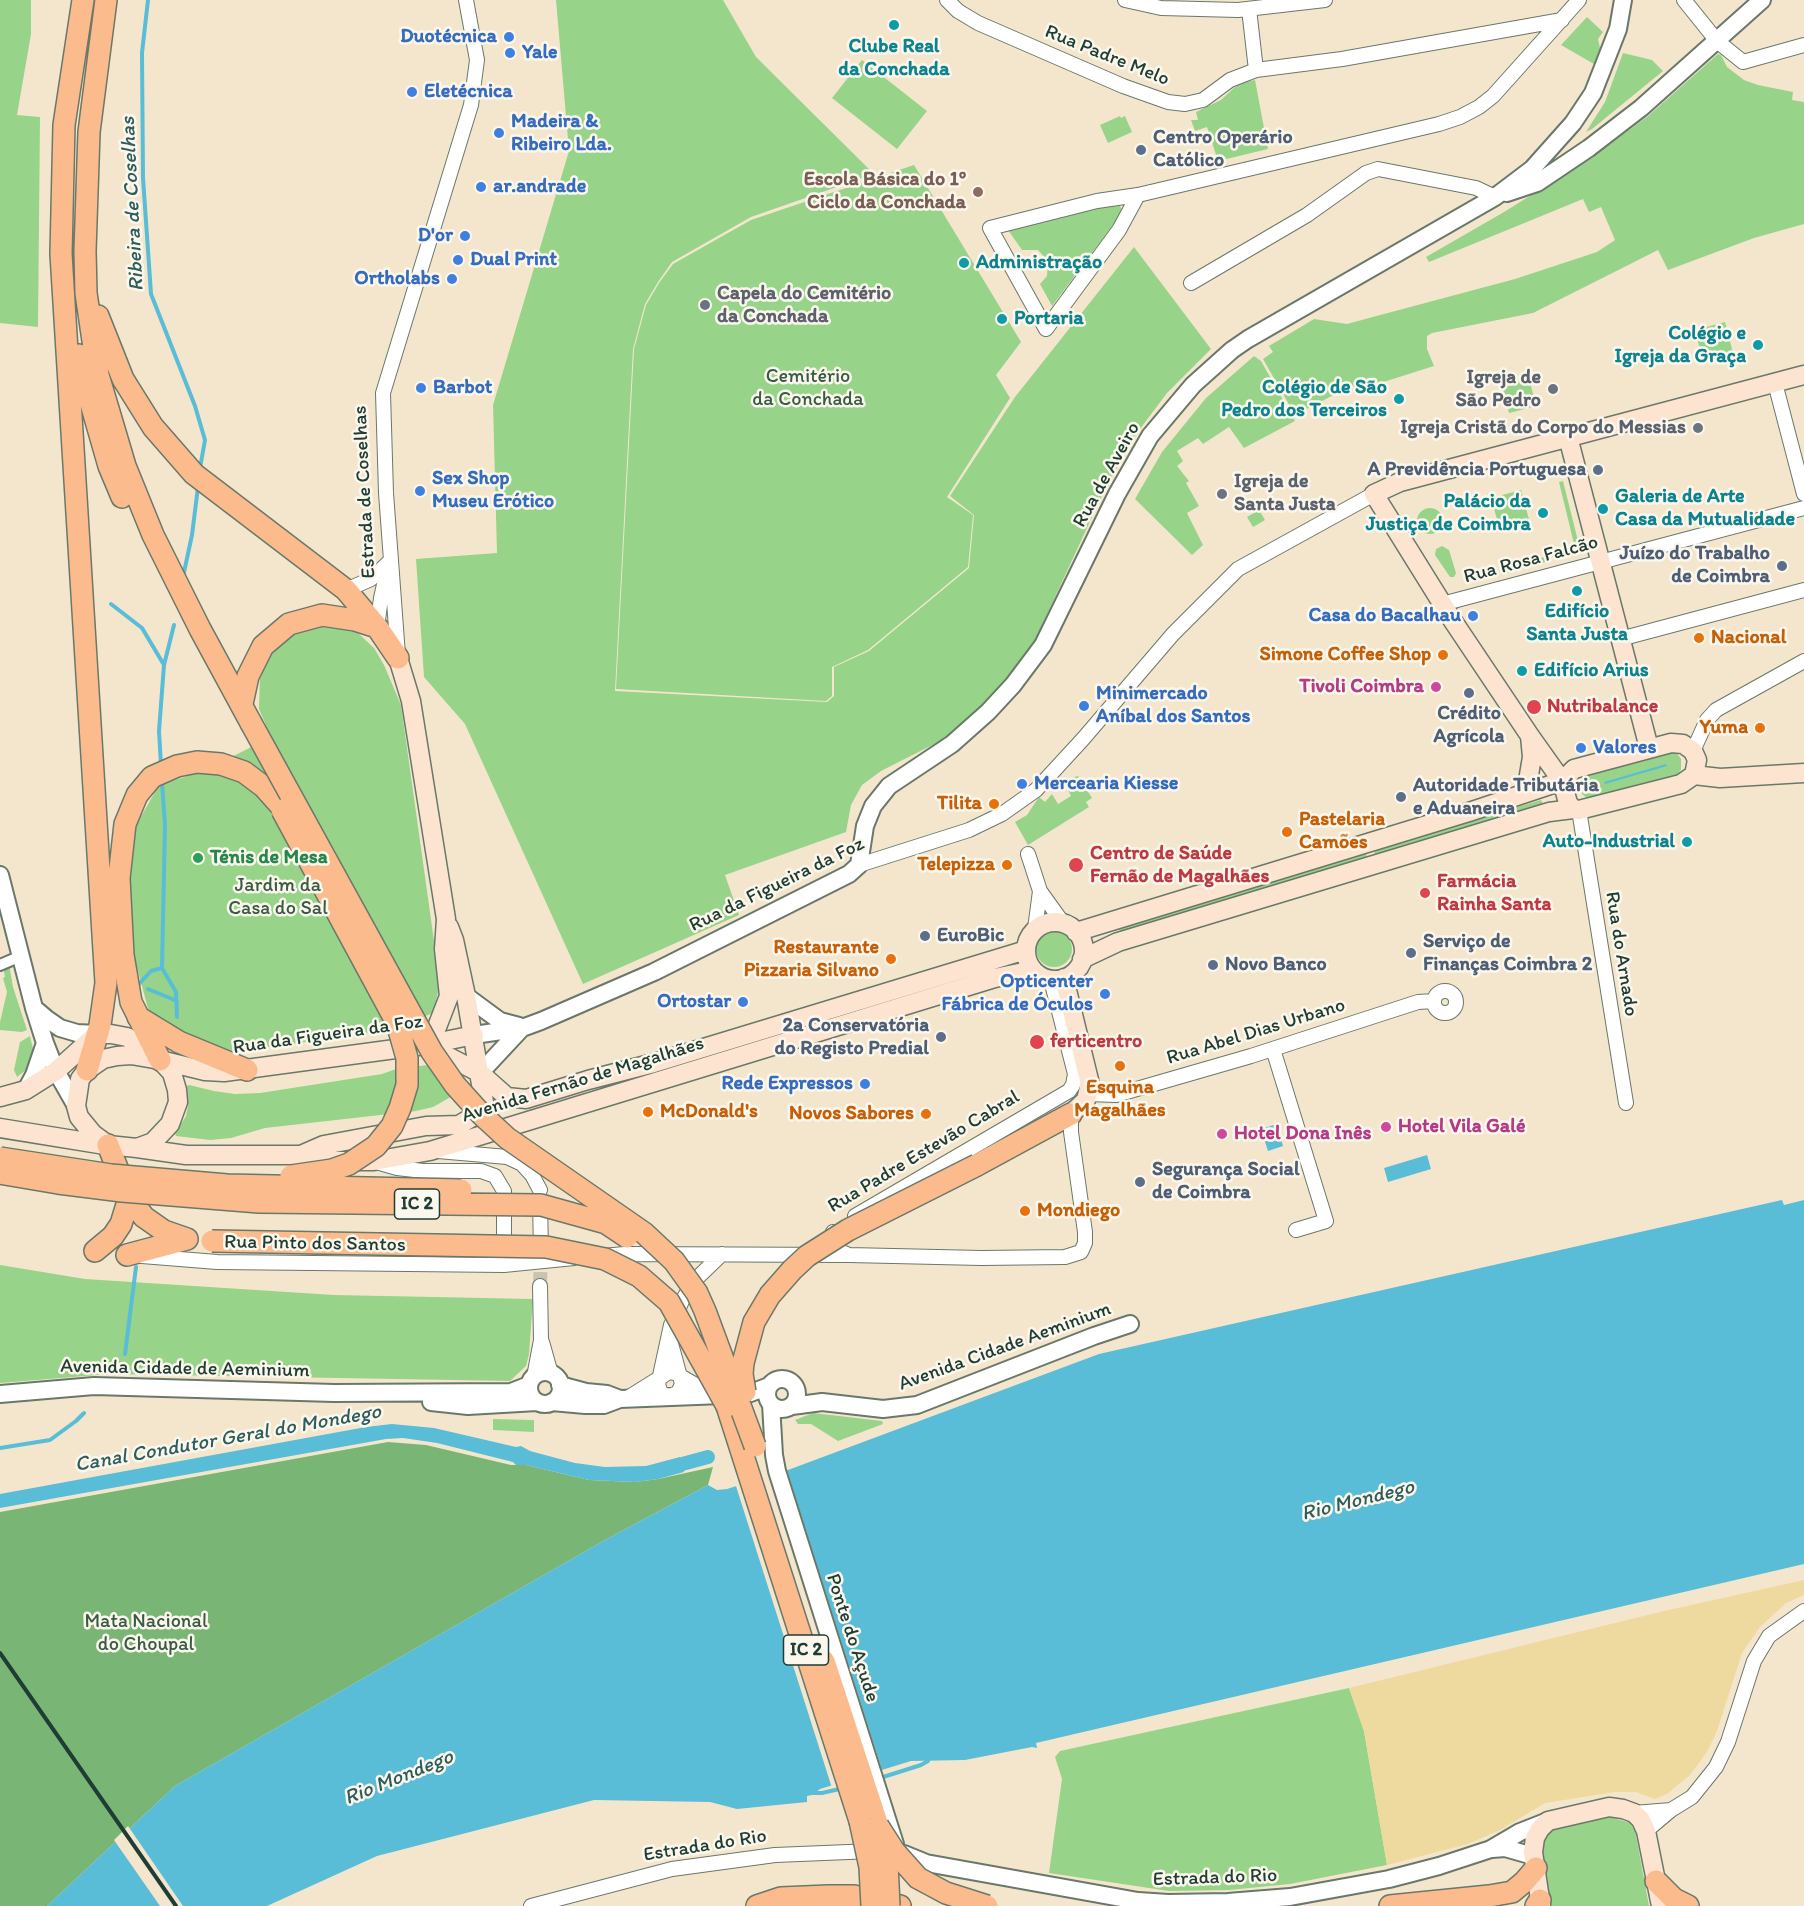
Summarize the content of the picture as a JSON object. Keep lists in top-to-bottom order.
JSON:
{
  "streets": {
    "main road": [
      "Estrada de Coselhas",
      "Rua da Figueira da Foz",
      "Avenida Fernão de Magalhães",
      "IC 2"
    ],
    "street": [
      "Rua Padre Melo",
      "Rua de Aveiro",
      "Rua Rosa Falcão",
      "Rua do Arnado",
      "Rua Abel Dias Urbano",
      "Rua Padre Estevão Cabral",
      "Rua Pinto dos Santos",
      "Avenida Cidade Aeminium",
      "Avenida Cidade de Aeminium",
      "Ponte do Açude",
      "Estrada do Rio"
    ]
  },
  "crossings": [
    ["Rua de Aveiro", "Rua da Figueira da Foz"],
    ["Rua da Figueira da Foz", "Avenida Fernão de Magalhães"],
    ["Avenida Fernão de Magalhães", "Rua Padre Estevão Cabral"],
    ["Rua Padre Estevão Cabral", "Rua Pinto dos Santos"],
    ["IC 2", "Ponte do Açude"],
    ["Ponte do Açude", "Estrada do Rio"]
  ],
  "water": ["Ribeira de Coselhas", "Canal Condutor Geral do Mondego", "Rio Mondego"],
  "parks": ["Cemitério da Conchada", "Jardim da Casa do Sal", "Mata Nacional do Choupal"],
  "places": [
    "Clube Real da Conchada",
    "Duotécnica",
    "Yale",
    "Eletécnica",
    "Madeira & Ribeiro Lda.",
    "Centro Operário Católico",
    "ar.andrade",
    "Escola Básica do 1º Ciclo da Conchada",
    "D'or",
    "Dual Print",
    "Administração",
    "Ortholabs",
    "Capela do Cemitério da Conchada",
    "Portaria",
    "Colégio e Igreja da Graça",
    "Barbot",
    "Igreja de São Pedro",
    "Colégio de São Pedro dos Terceiros",
    "Igreja Cristã do Corpo do Messias",
    "A Previdência Portuguesa",
    "Sex Shop Museu Erótico",
    "Igreja de Santa Justa",
    "Galeria de Arte Casa da Mutualidade",
    "Palácio da Justiça de Coimbra",
    "Juízo do Trabalho de Coimbra",
    "Edifício Santa Justa",
    "Casa do Bacalhau",
    "Nacional",
    "Simone Coffee Shop",
    "Edifício Arius",
    "Tivoli Coimbra",
    "Crédito Agrícola",
    "Minimercado Aníbal dos Santos",
    "Nutribalance",
    "Yuma",
    "Valores",
    "Mercearia Kiesse",
    "Autoridade Tributária e Aduaneira",
    "Tilita",
    "Pastelaria Camões",
    "Auto-Industrial",
    "Ténis de Mesa",
    "Telepizza",
    "Centro de Saúde Fernão de Magalhães",
    "Farmácia Rainha Santa",
    "EuroBic",
    "Serviço de Finanças Coimbra 2",
    "Restaurante Pizzaria Silvano",
    "Novo Banco",
    "Opticenter Fábrica de Óculos",
    "Ortostar",
    "2a Conservatória do Registo Predial",
    "ferticentro",
    "Esquina Magalhães",
    "Rede Expressos",
    "McDonald's",
    "Novos Sabores",
    "Hotel Vila Galé",
    "Hotel Dona Inês",
    "Segurança Social de Coimbra",
    "Mondiego"
  ]
}
